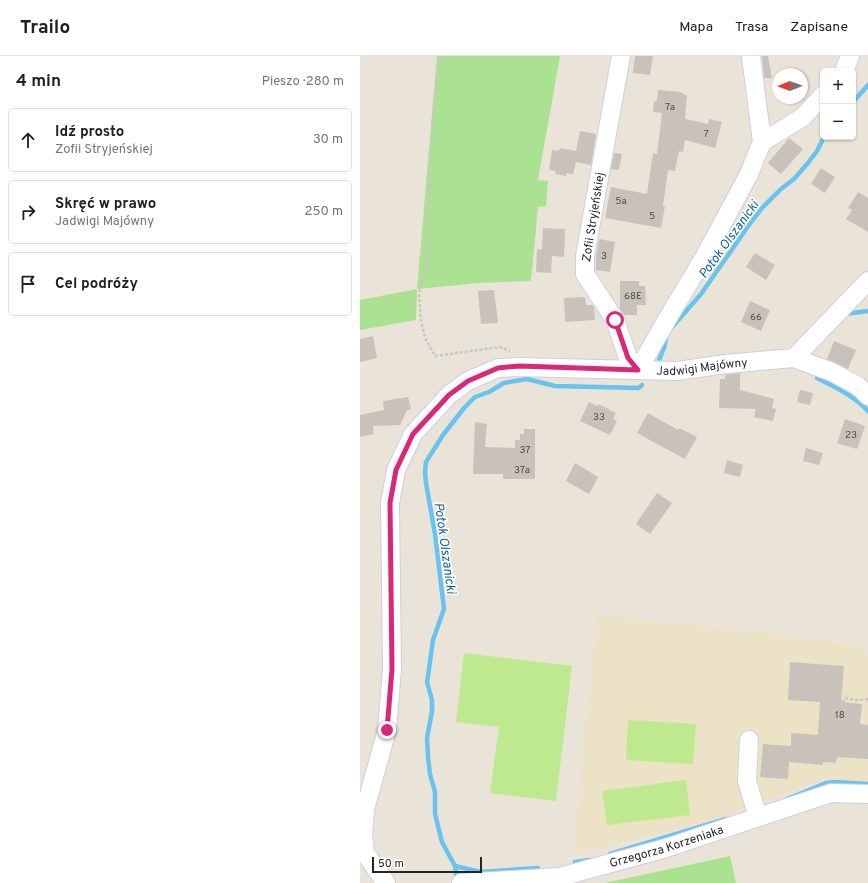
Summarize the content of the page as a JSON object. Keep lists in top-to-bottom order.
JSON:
{
  "streets": {
    "street": ["Zofii Stryjeńskiej", "Jadwigi Majówny", "Grzegorza Korzeniaka"]
  },
  "crossings": [
    ["Zofii Stryjeńskiej", "Jadwigi Majówny"]
  ],
  "water": ["Potok Olszanicki"],
  "house_numbers": [
    "7a",
    "7",
    "5a",
    "5",
    "3",
    "68E",
    "66",
    "33",
    "23",
    "37",
    "37a",
    "18"
  ],
  "scale_bar": "50 m",
  "north": "left",
  "page": {
    "header": "Trailo",
    "nav": ["Mapa", "Trasa", "Zapisane"],
    "heading": ["4 min", "Pieszo · 280 m"],
    "map_buttons": ["+", "−"],
    "list": [
      ["Idź prosto", "Zofii Stryjeńskiej", "30 m"],
      ["Skręć w prawo", "Jadwigi Majówny", "250 m"],
      "Cel podróży"
    ],
    "scale": "50 m"
  }
}
